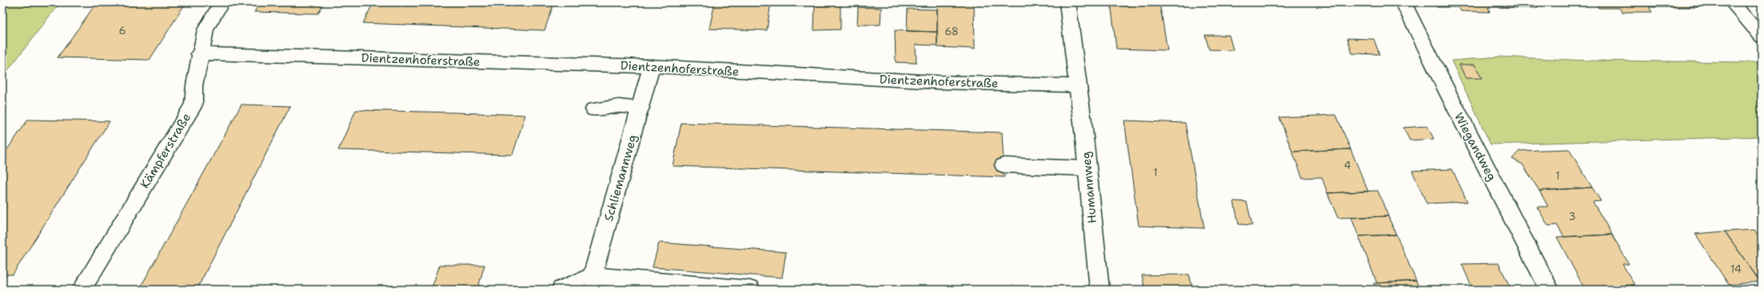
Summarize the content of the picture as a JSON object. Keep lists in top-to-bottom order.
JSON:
{
  "streets": {
    "street": [
      "Dientzenhoferstraße",
      "Wiegandweg",
      "Kämpferstraße",
      "Schliemannweg",
      "Humannweg"
    ]
  },
  "crossings": [
    ["Dientzenhoferstraße", "Kämpferstraße"],
    ["Dientzenhoferstraße", "Schliemannweg"],
    ["Dientzenhoferstraße", "Humannweg"]
  ],
  "house_numbers": [
    "6",
    "68",
    "4",
    "1",
    "1",
    "3",
    "14"
  ]
}
